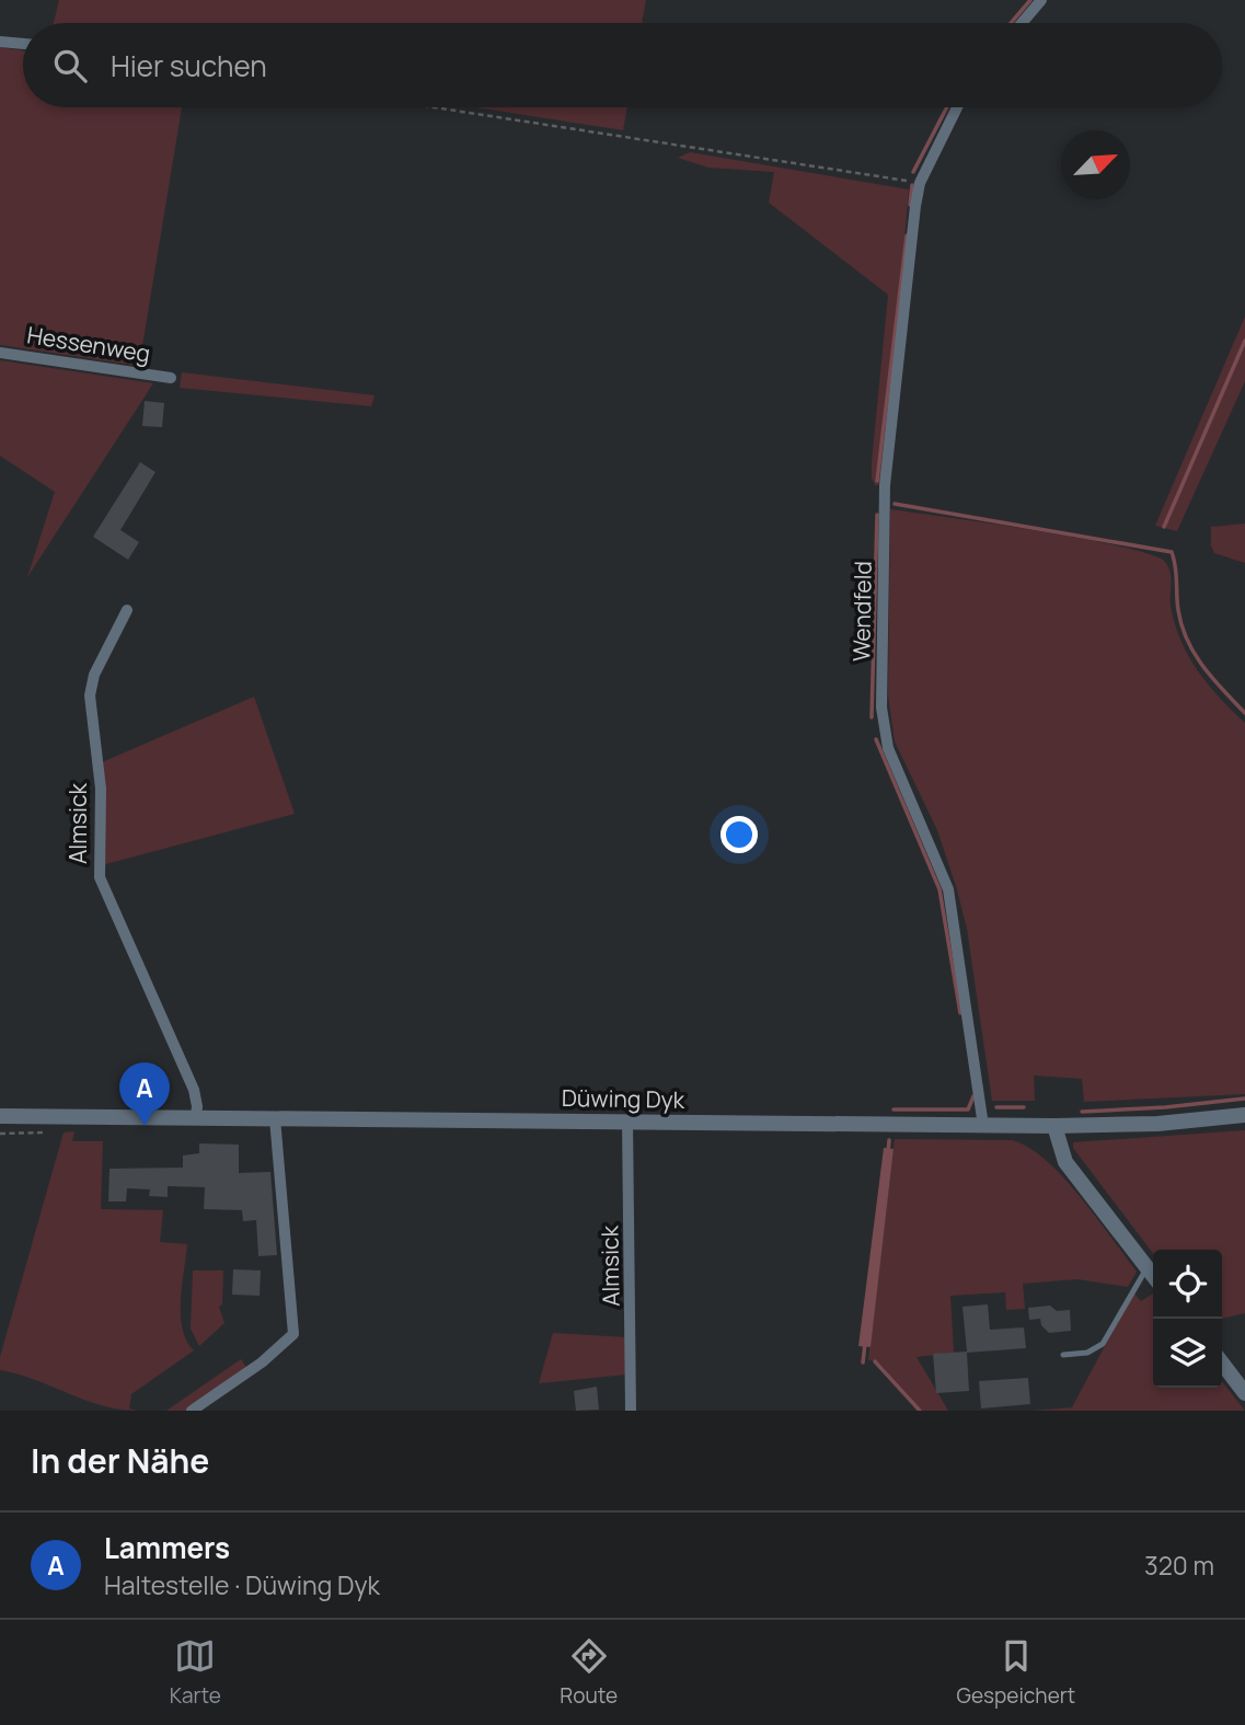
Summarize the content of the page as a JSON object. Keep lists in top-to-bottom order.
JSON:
{
  "streets": {
    "street": [
      "Hessenweg",
      "Wendfeld",
      "Almsick",
      "Düwing Dyk"
    ]
  },
  "crossings": [
    ["Wendfeld", "Düwing Dyk"],
    ["Almsick", "Düwing Dyk"]
  ],
  "north": "top right",
  "page": {
    "search": "Hier suchen",
    "pins": "A",
    "heading": "In der Nähe",
    "list": [
      {
        "mark": "A",
        "name": "Lammers",
        "note": "Haltestelle · Düwing Dyk",
        "value": "320 m"
      }
    ],
    "nav": ["Karte", "Route", "Gespeichert"]
  }
}
